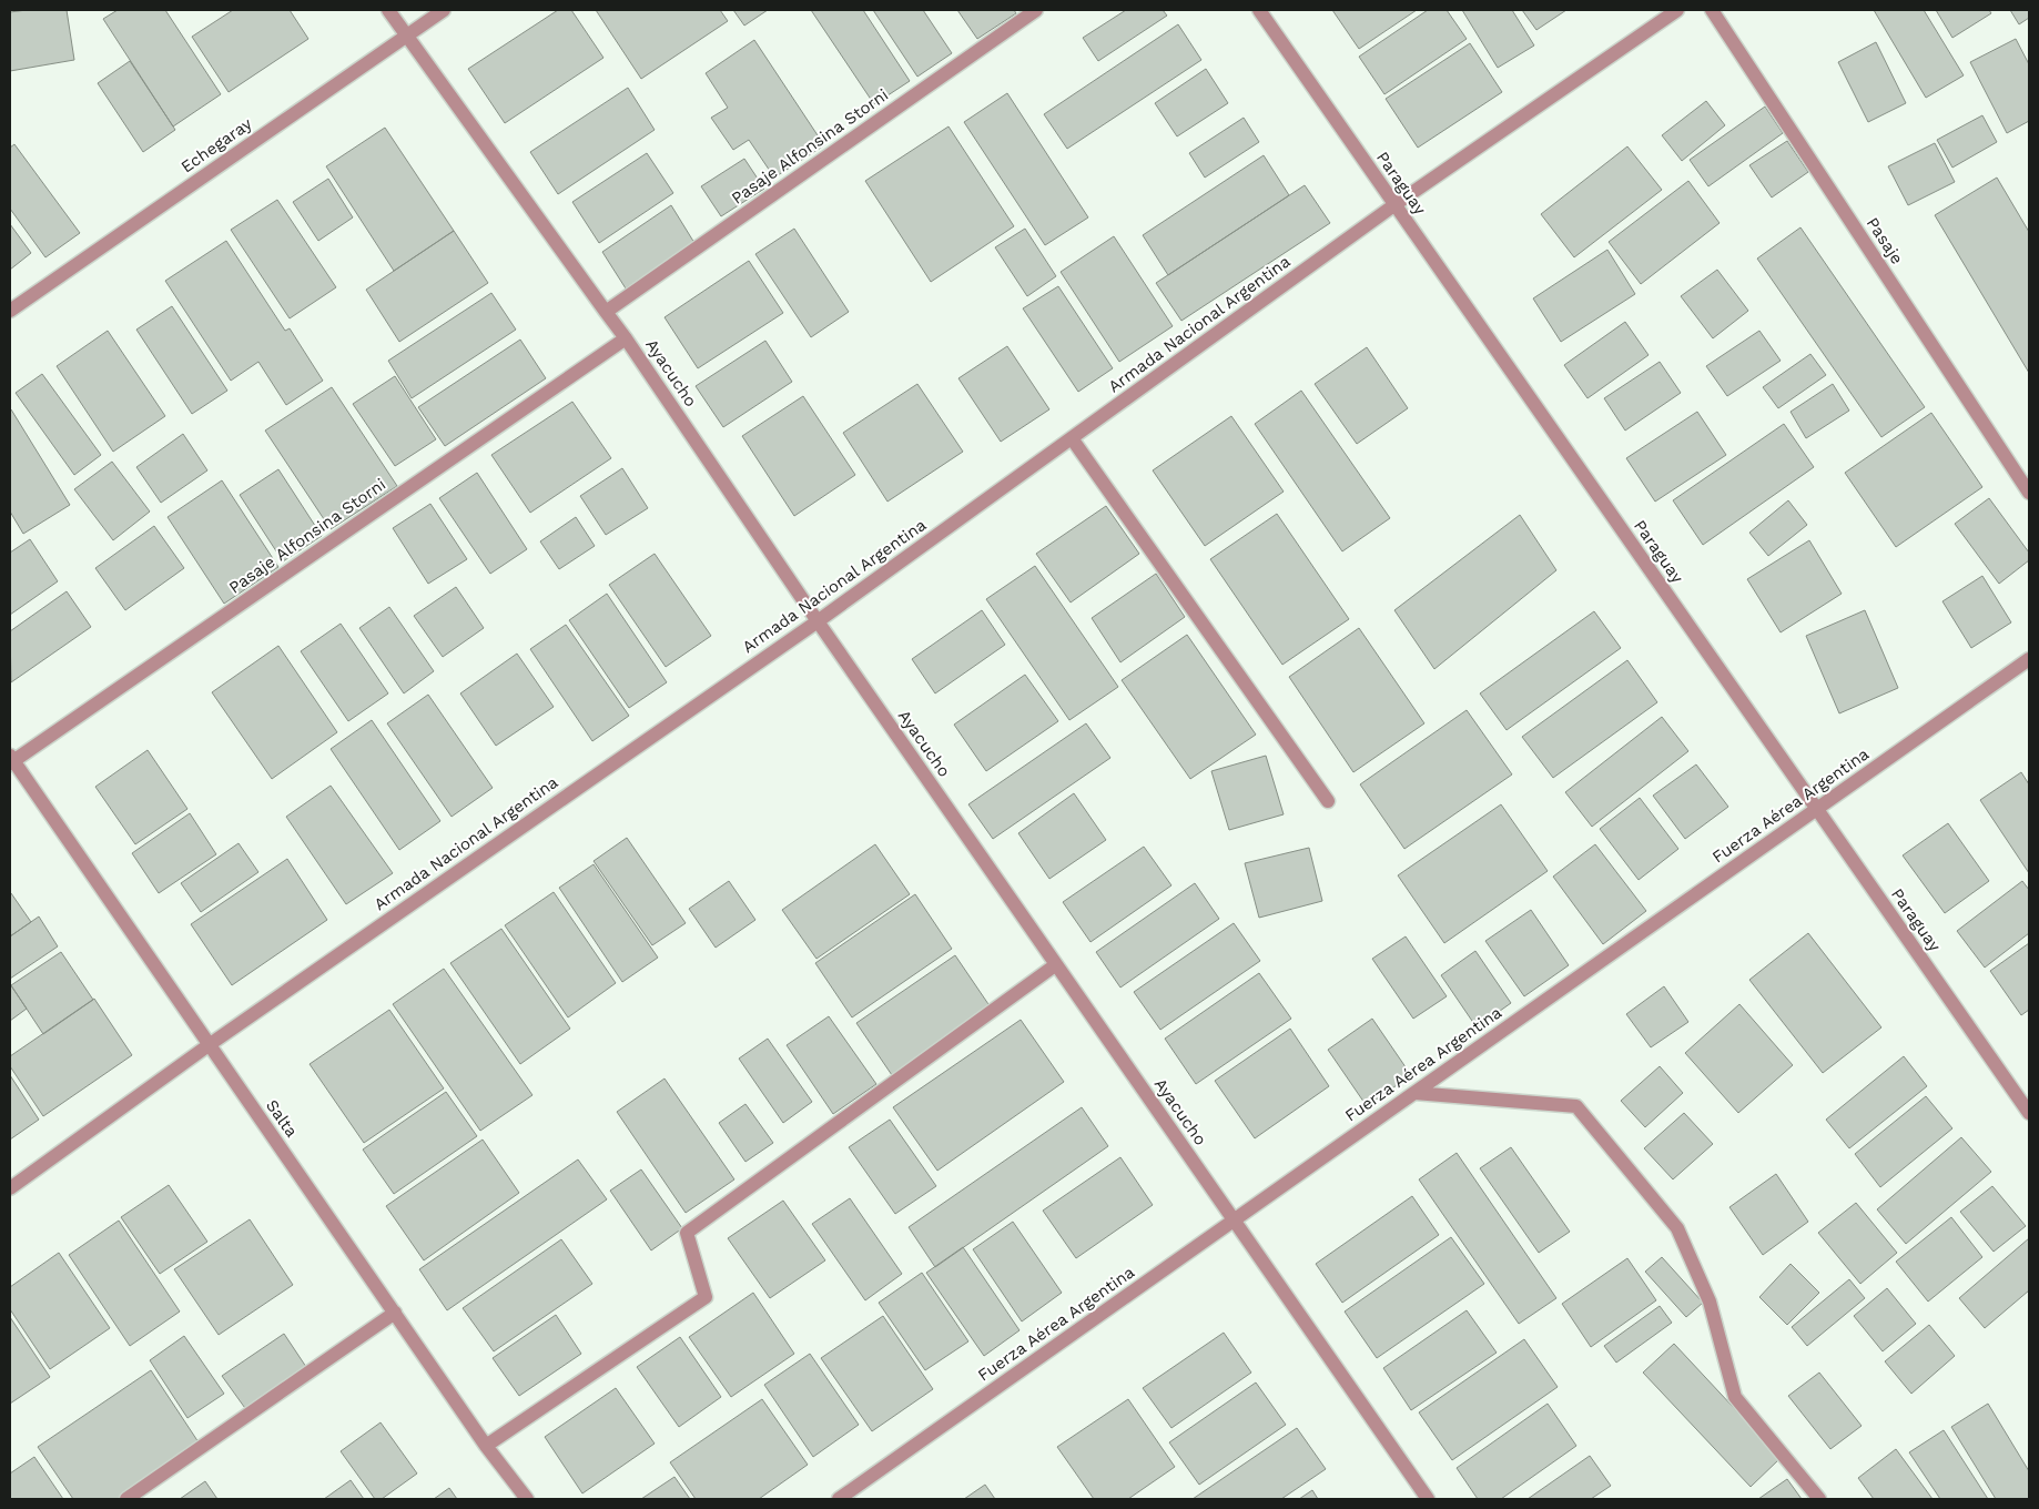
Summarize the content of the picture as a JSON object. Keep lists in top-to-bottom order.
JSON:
{
  "streets": {
    "street": [
      "Echegaray",
      "Pasaje Alfonsina Storni",
      "Paraguay",
      "Pasaje",
      "Armada Nacional Argentina",
      "Ayacucho",
      "Fuerza Aérea Argentina",
      "Salta"
    ]
  },
  "crossings": [
    ["Echegaray", "Ayacucho"],
    ["Pasaje Alfonsina Storni", "Ayacucho"],
    ["Pasaje Alfonsina Storni", "Salta"],
    ["Paraguay", "Armada Nacional Argentina"],
    ["Paraguay", "Fuerza Aérea Argentina"],
    ["Armada Nacional Argentina", "Ayacucho"],
    ["Armada Nacional Argentina", "Salta"],
    ["Ayacucho", "Fuerza Aérea Argentina"]
  ]
}
